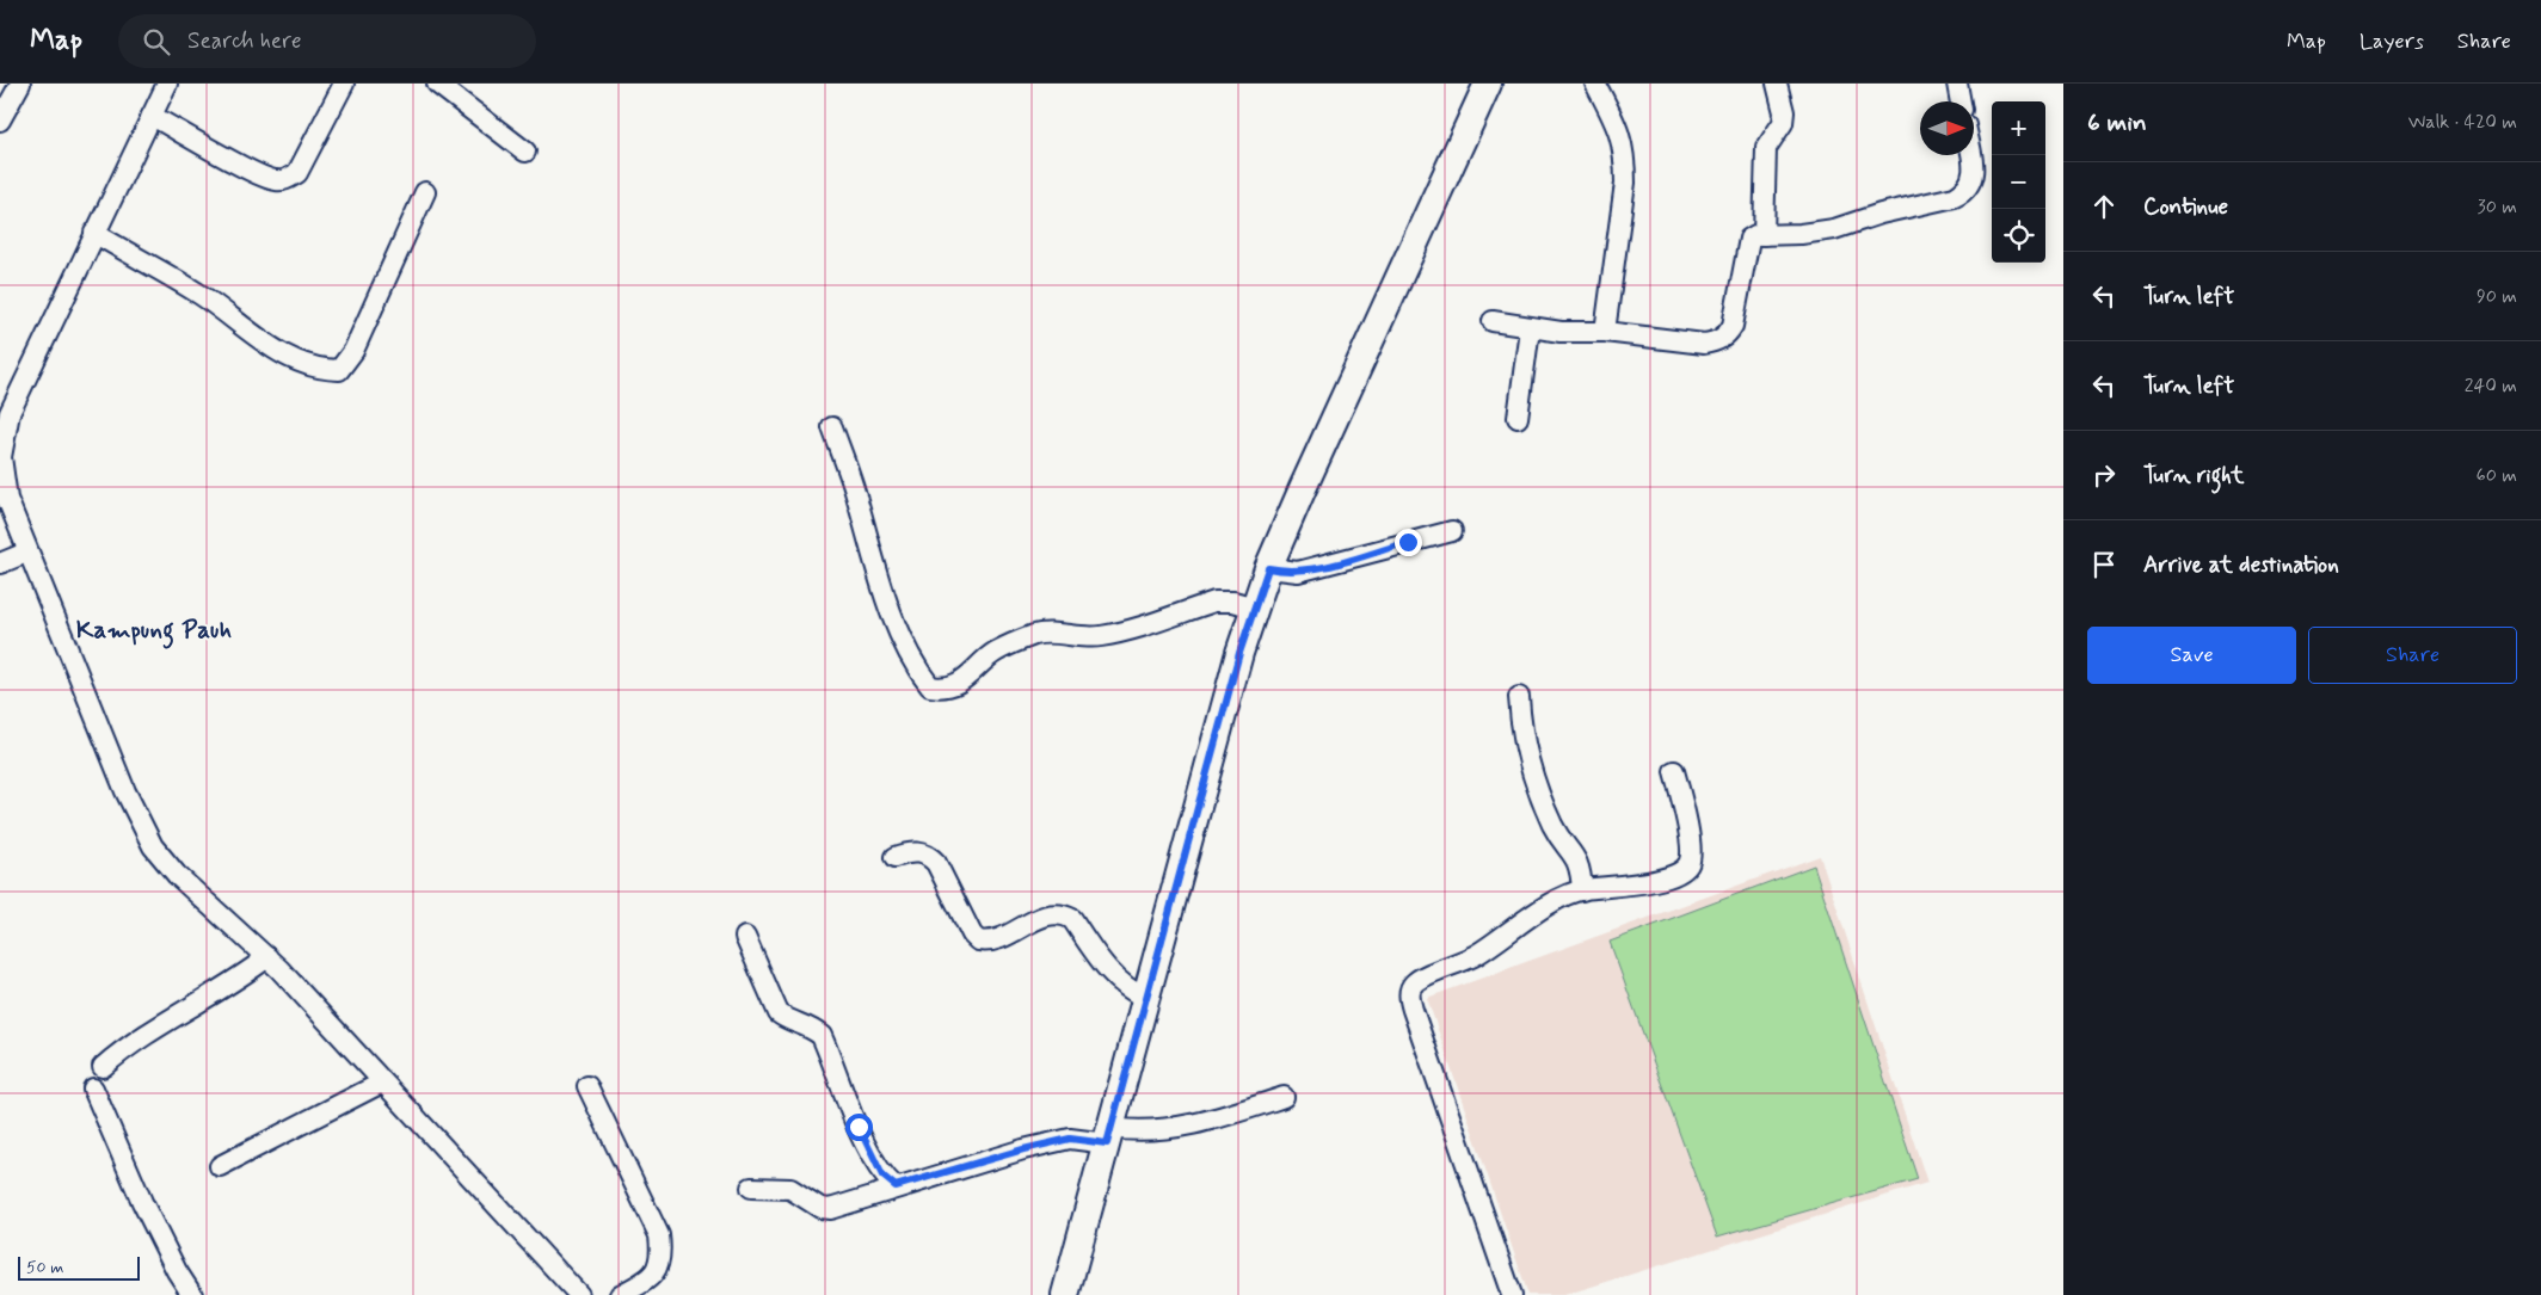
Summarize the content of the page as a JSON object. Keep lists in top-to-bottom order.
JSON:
{
  "districts": ["Kampung Pauh"],
  "scale_bar": "50 m",
  "north": "right",
  "page": {
    "header": "Map",
    "search": "Search here",
    "nav": ["Map", "Layers", "Share"],
    "heading": ["6 min", "Walk · 420 m"],
    "map_buttons": ["+", "−"],
    "list": [
      ["Continue", "30 m"],
      ["Turn left", "90 m"],
      ["Turn left", "240 m"],
      ["Turn right", "60 m"],
      "Arrive at destination"
    ],
    "buttons": ["Save", "Share"],
    "scale": "50 m"
  }
}
